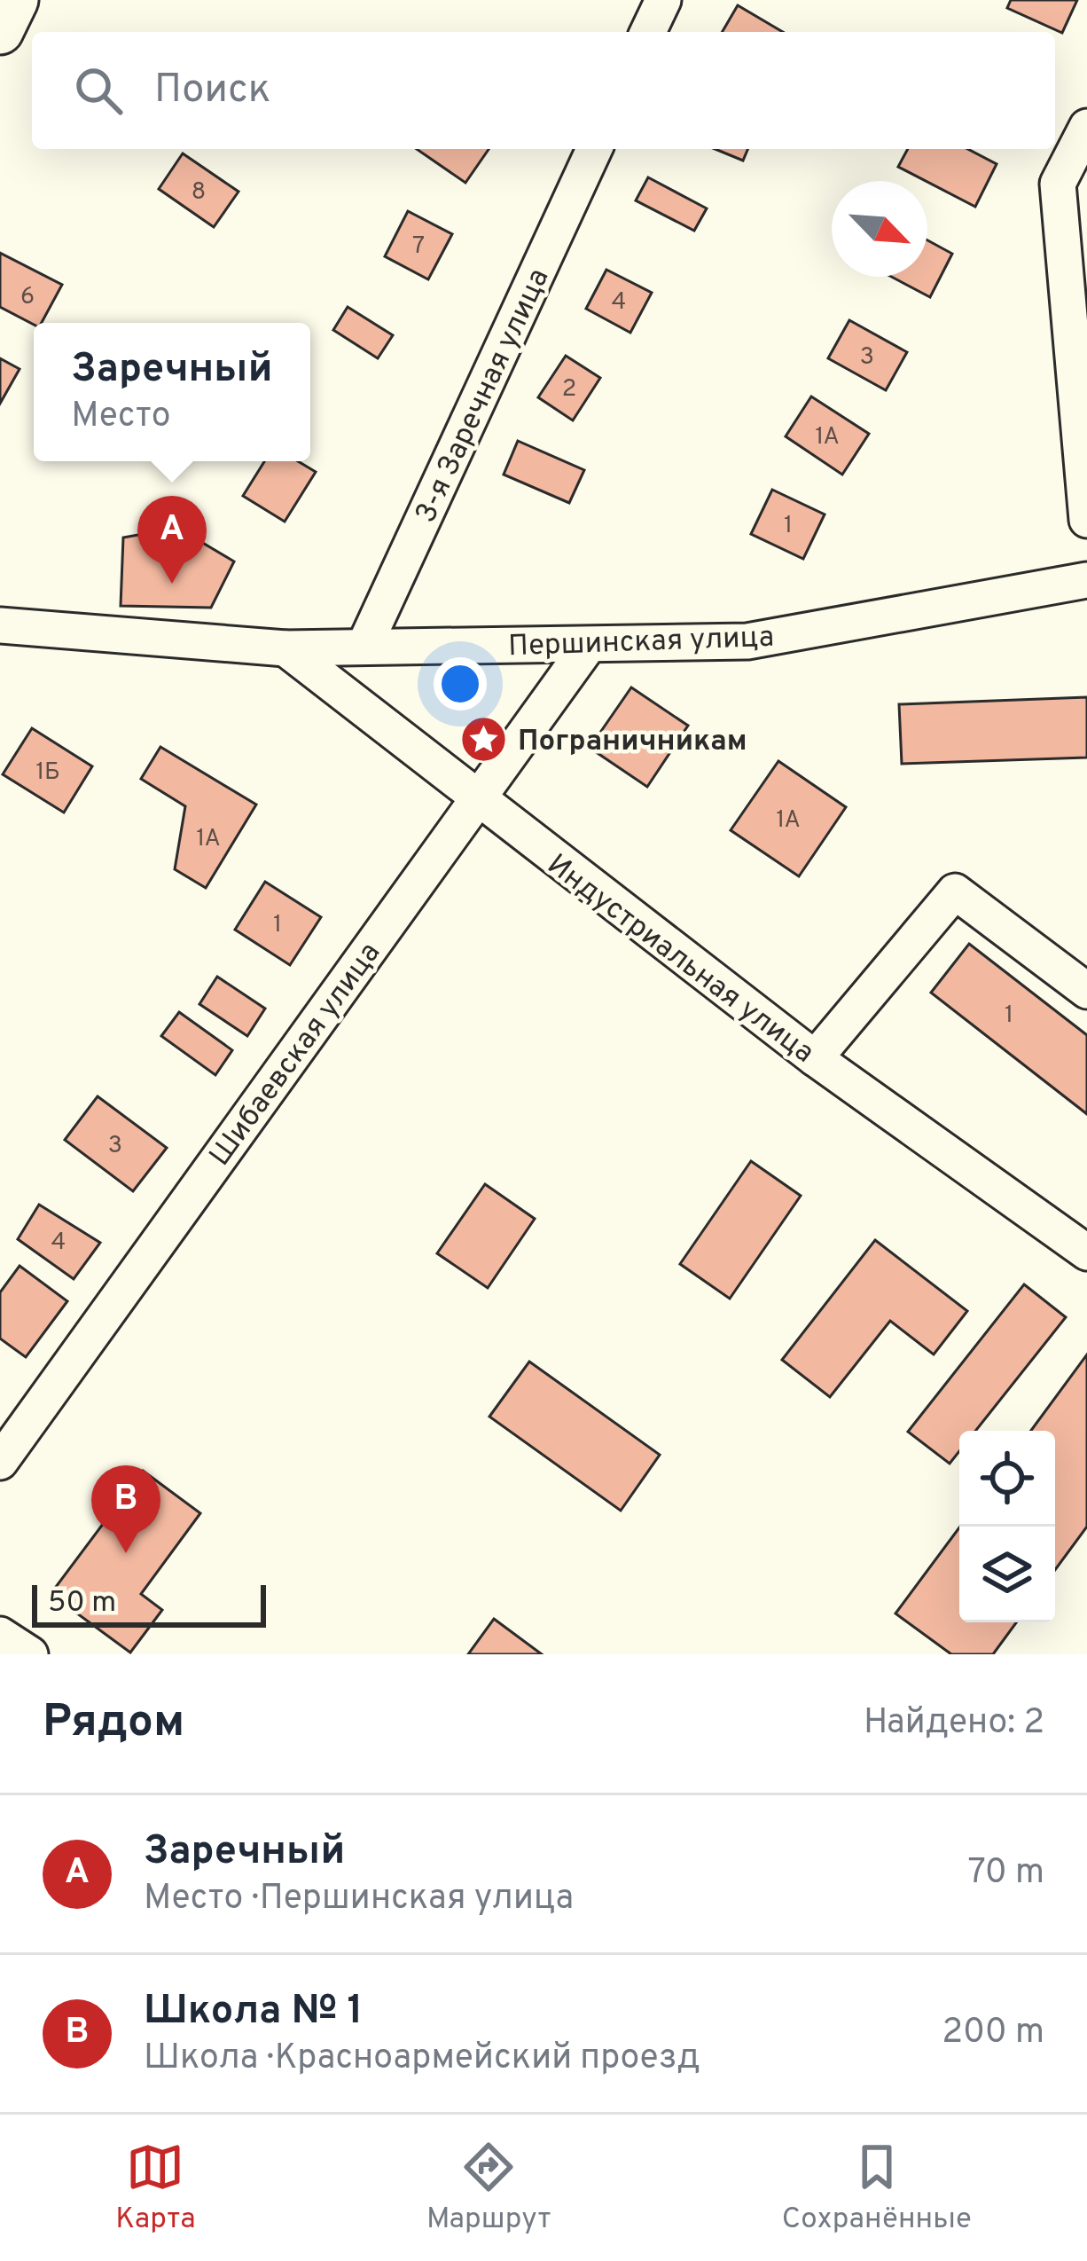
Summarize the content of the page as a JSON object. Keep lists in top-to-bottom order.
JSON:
{
  "streets": {
    "street": [
      "3-я Заречная улица",
      "Першинская улица",
      "Индустриальная улица",
      "Шибаевская улица"
    ]
  },
  "crossings": [
    ["3-я Заречная улица", "Першинская улица"],
    ["Першинская улица", "Индустриальная улица"],
    ["Першинская улица", "Шибаевская улица"],
    ["Индустриальная улица", "Шибаевская улица"]
  ],
  "places": {
    "place": ["Пограничникам"]
  },
  "house_numbers": [
    "8",
    "7",
    "6",
    "4",
    "3",
    "2",
    "1А",
    "1",
    "1Б",
    "1А",
    "1А",
    "1",
    "1",
    "3",
    "4"
  ],
  "scale_bar": "50 m",
  "north": "bottom right",
  "page": {
    "search": "Поиск",
    "popup": ["Заречный", "Место"],
    "pins": ["A", "B"],
    "scale": "50 m",
    "heading": ["Рядом", "Найдено: 2"],
    "list": [
      {
        "mark": "A",
        "name": "Заречный",
        "note": "Место · Першинская улица",
        "value": "70 m"
      },
      {
        "mark": "B",
        "name": "Школа № 1",
        "note": "Школа · Красноармейский проезд",
        "value": "200 m"
      }
    ],
    "nav": ["Карта", "Маршрут", "Сохранённые"]
  }
}
